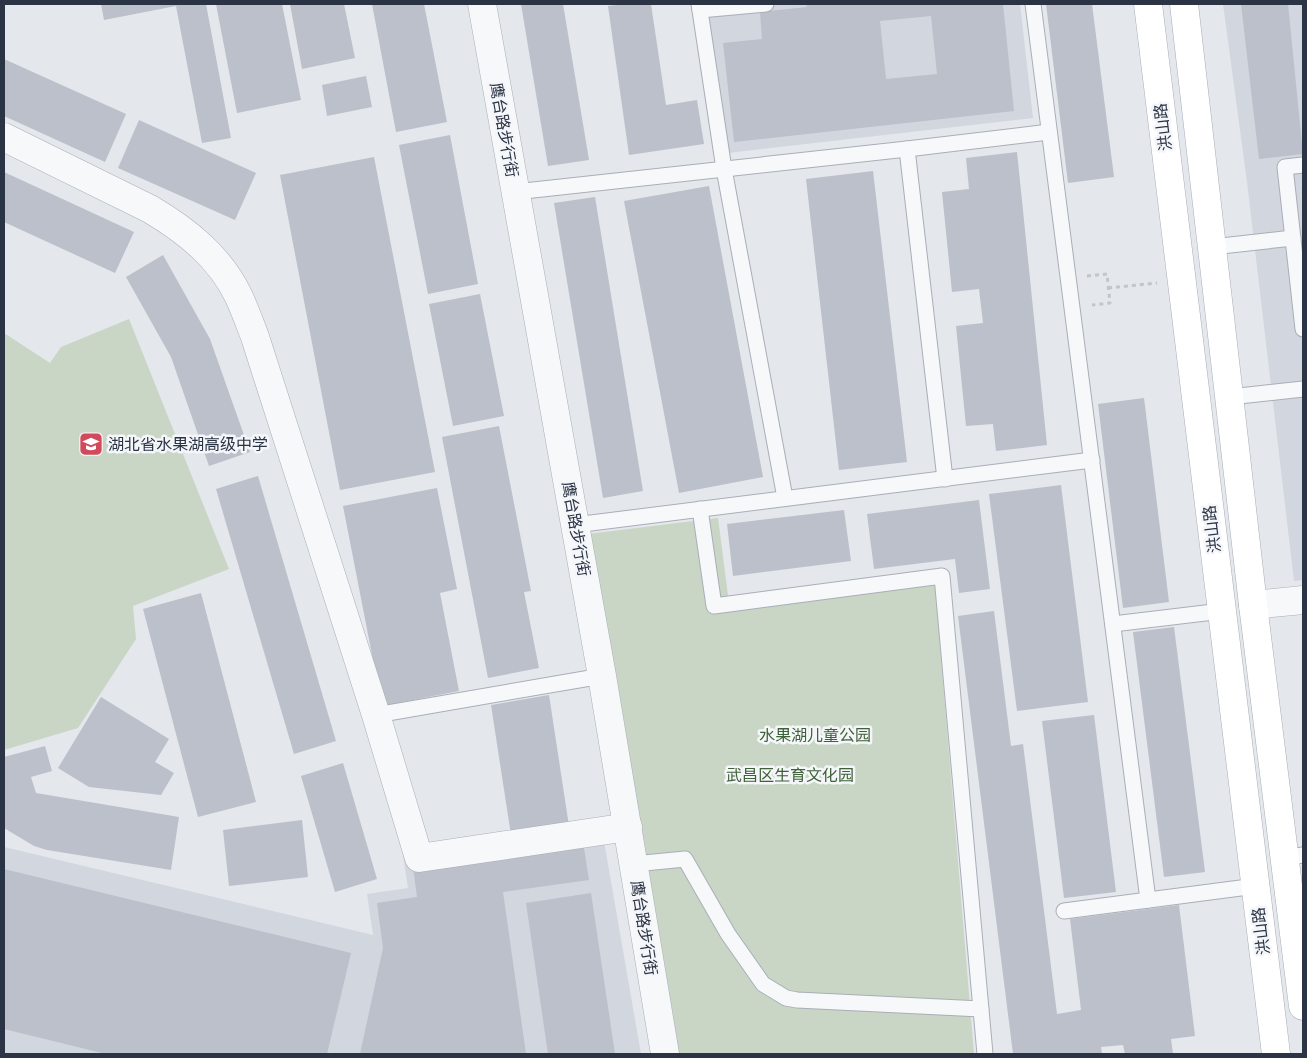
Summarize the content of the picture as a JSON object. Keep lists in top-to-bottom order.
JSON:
{
  "streets": {
    "main road": ["洪山路"],
    "street": ["鹰台路步行街"]
  },
  "parks": ["水果湖儿童公园", "武昌区生育文化园"],
  "places": {
    "school or university": ["湖北省水果湖高级中学"]
  }
}
